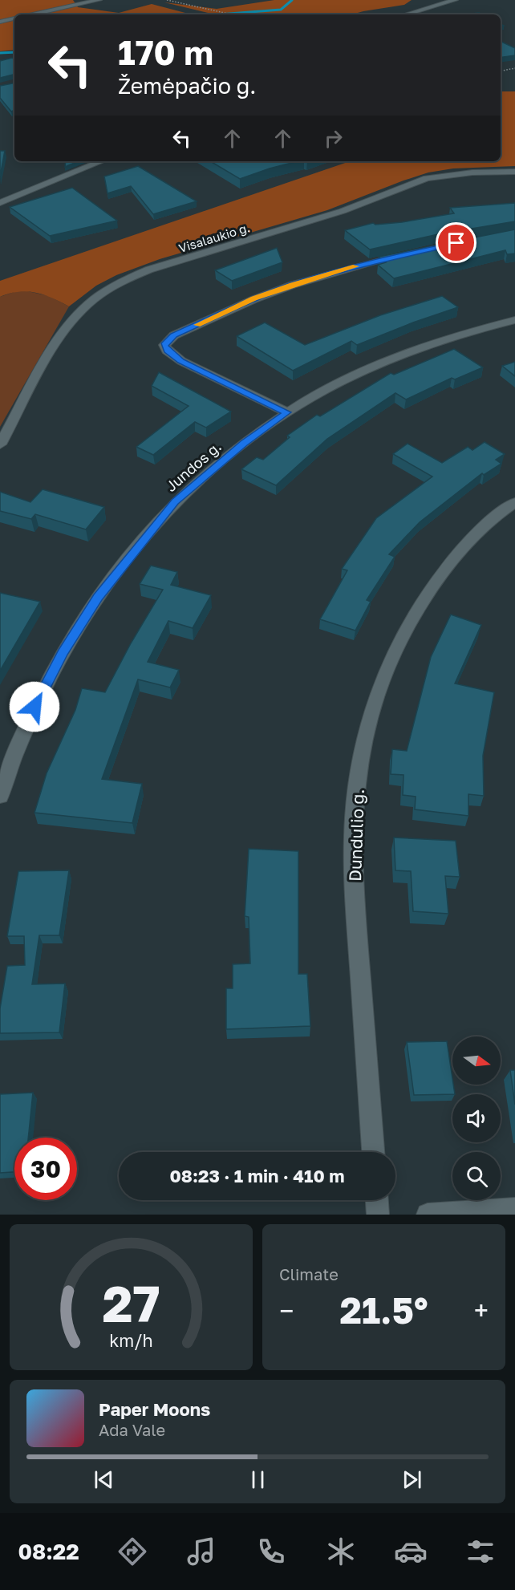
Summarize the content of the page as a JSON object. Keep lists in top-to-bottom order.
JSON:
{
  "streets": {
    "street": ["Visalaukio g.", "Jundos g.", "Dundulio g."]
  },
  "north": "right",
  "page": {
    "turn": ["170 m", "Žemėpačio g."],
    "limit": "30",
    "trip": "08:23 · 1 min · 410 m",
    "tile": "Climate",
    "heat": ["−", "21.5°", "+"],
    "song": ["Paper Moons", "Ada Vale"],
    "tabs": "08:22",
    "gauge": ["27", "km/h"]
  }
}
